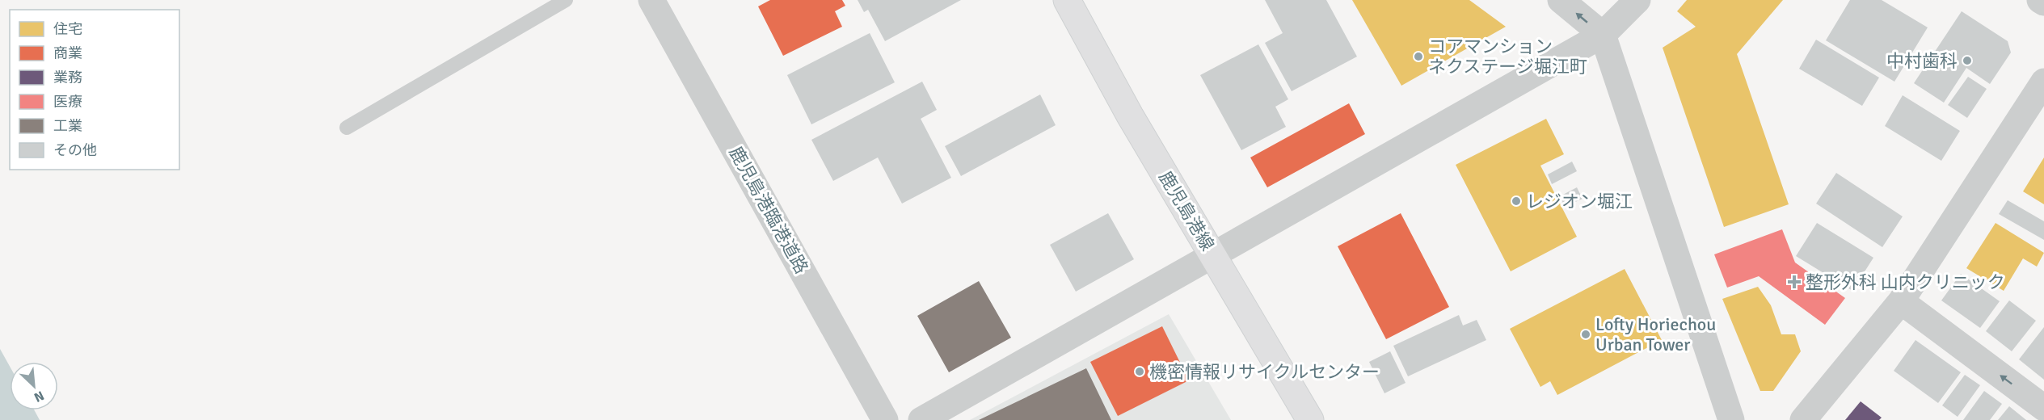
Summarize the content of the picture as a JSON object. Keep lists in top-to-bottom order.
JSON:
{
  "streets": {
    "main road": ["鹿児島港線"],
    "street": ["鹿児島港臨港道路"]
  },
  "places": {
    "other": [
      "コアマンション ネクステージ堀江町",
      "中村歯科",
      "レジオン堀江",
      "Lofty Horiechou Urban Tower",
      "機密情報リサイクルセンター"
    ],
    "health": ["整形外科 山内クリニック"]
  },
  "legend": [
    "住宅",
    "商業",
    "業務",
    "医療",
    "工業",
    "その他"
  ],
  "north": "bottom right"
}
